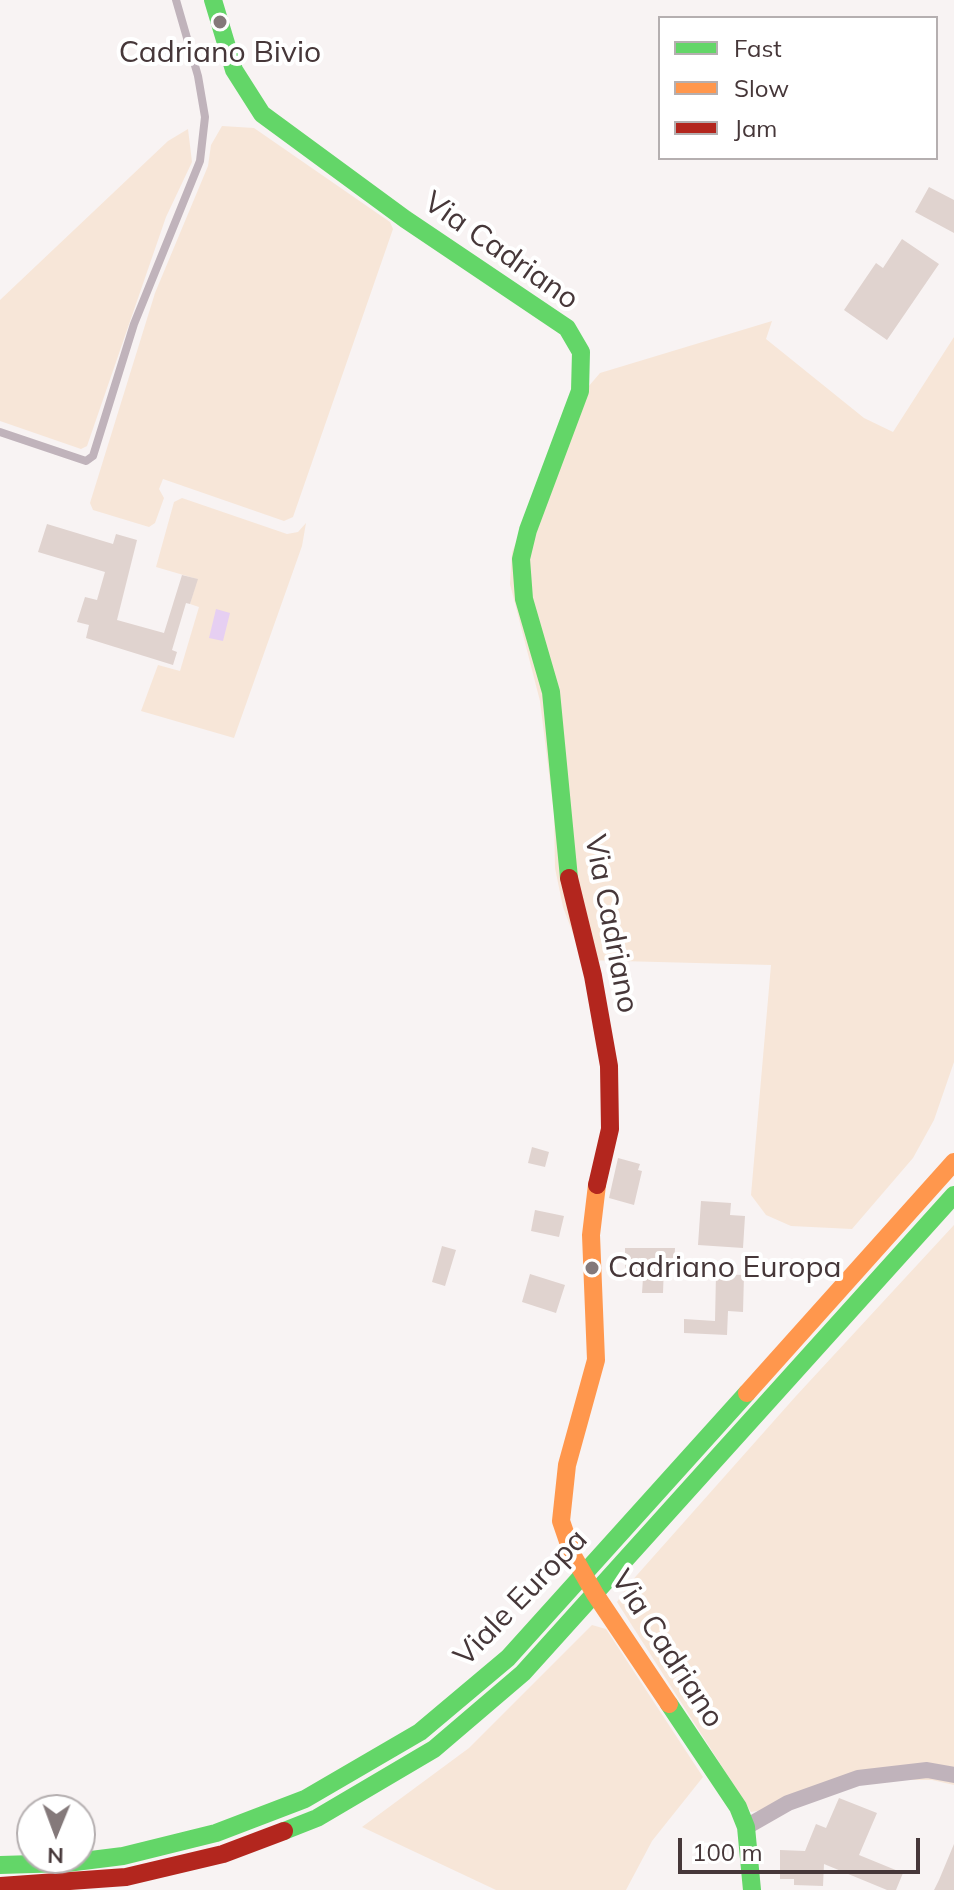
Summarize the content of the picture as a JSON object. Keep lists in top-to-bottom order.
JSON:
{
  "streets": {
    "main road": ["Via Cadriano", "Viale Europa"]
  },
  "crossings": [
    ["Via Cadriano", "Viale Europa"]
  ],
  "places": ["Cadriano Bivio", "Cadriano Europa"],
  "legend": ["Fast", "Slow", "Jam"],
  "scale_bar": "100 m",
  "north": "bottom"
}
